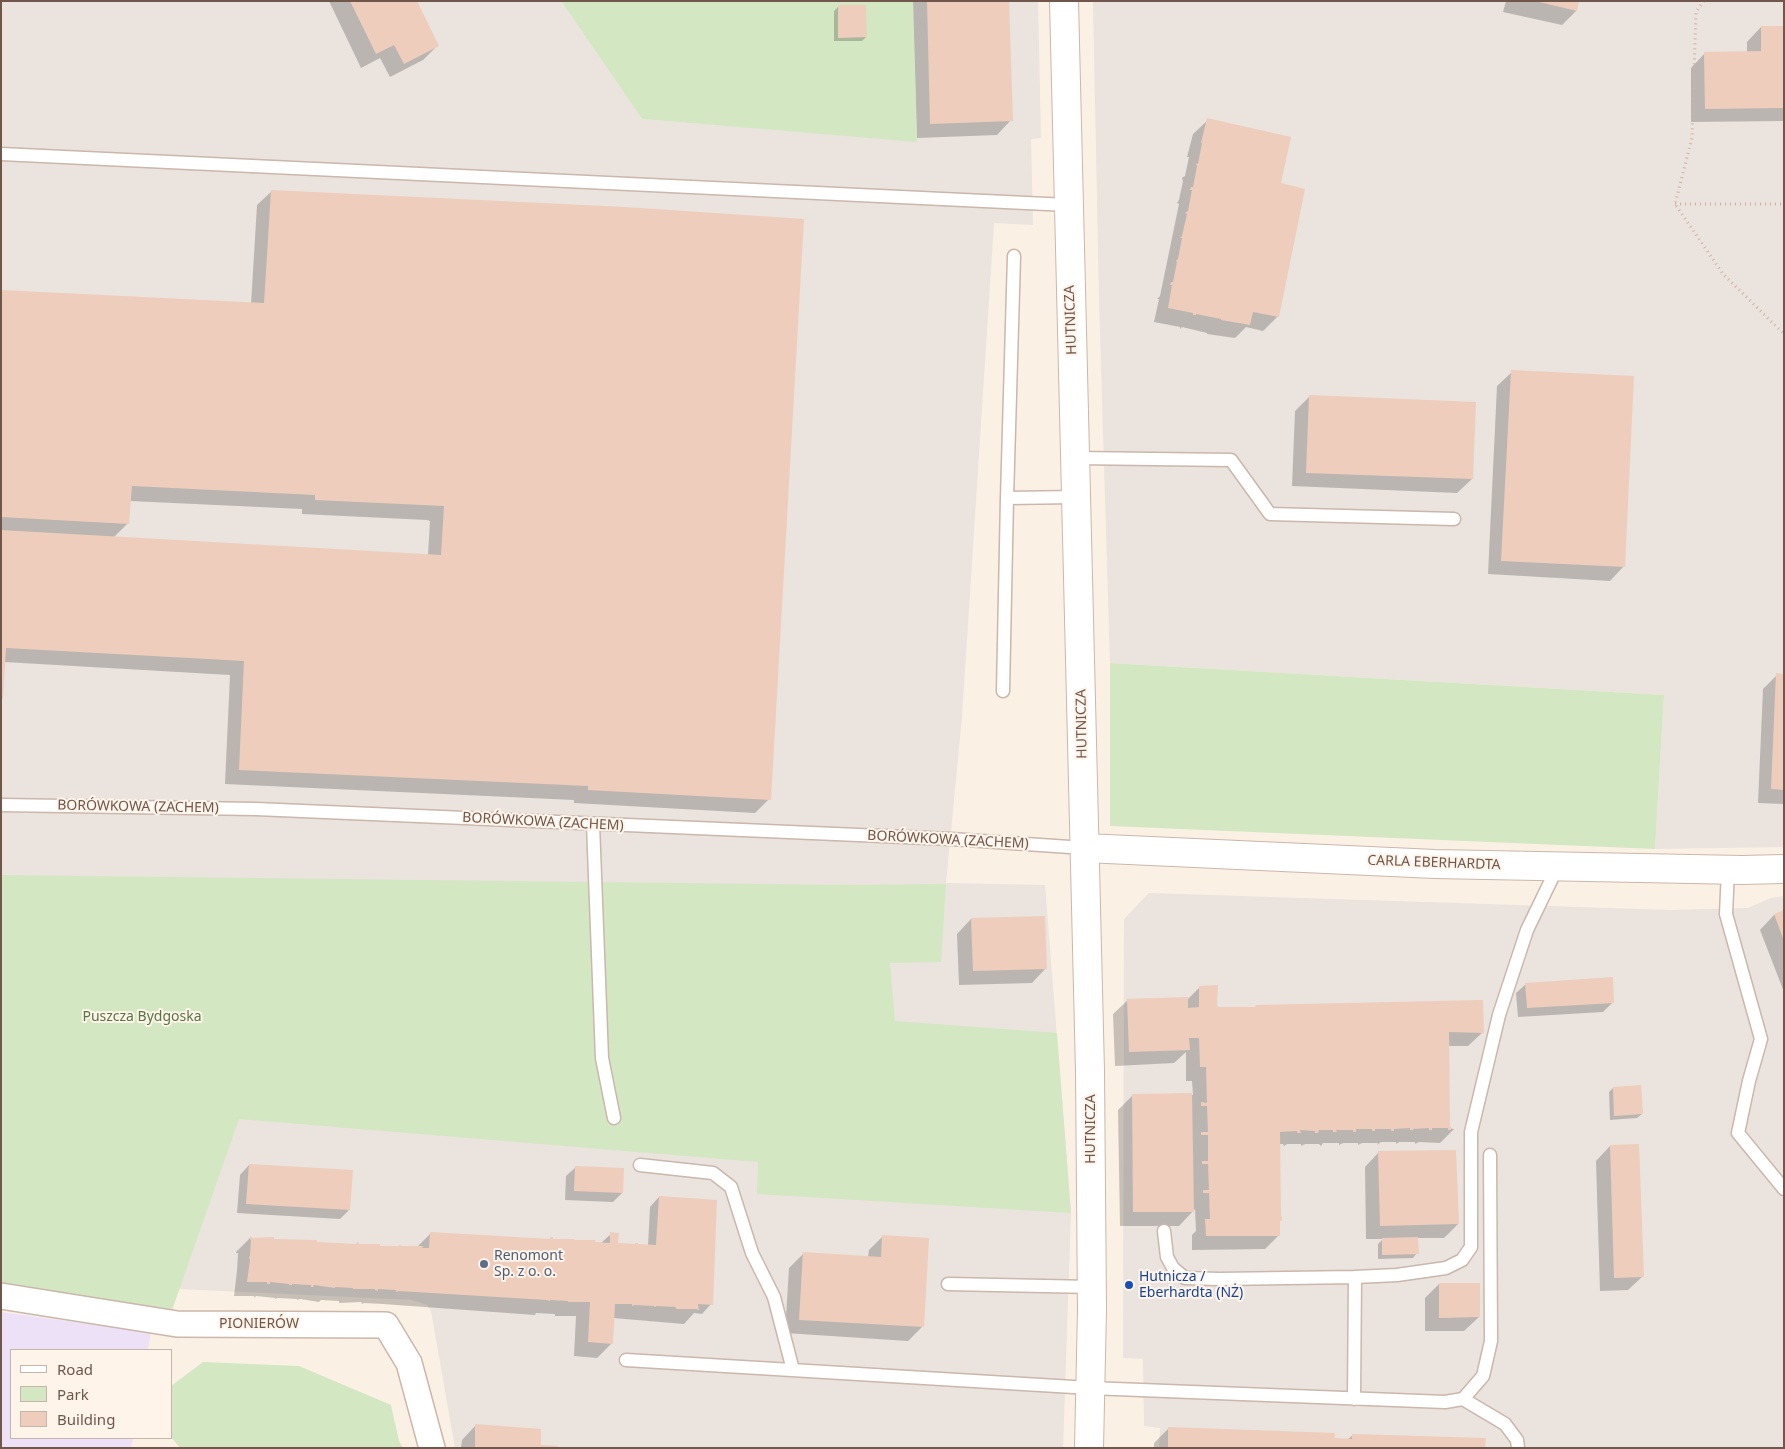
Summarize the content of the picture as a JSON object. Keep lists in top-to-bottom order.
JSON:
{
  "streets": {
    "street": ["HUTNICZA", "CARLA EBERHARDTA", "PIONIERÓW"],
    "lane": ["BORÓWKOWA (ZACHEM)"]
  },
  "crossings": [
    ["HUTNICZA", "BORÓWKOWA (ZACHEM)"],
    ["HUTNICZA", "CARLA EBERHARDTA"],
    ["BORÓWKOWA (ZACHEM)", "CARLA EBERHARDTA"]
  ],
  "parks": ["Puszcza Bydgoska"],
  "places": ["Renomont Sp. z o. o.", "Hutnicza / Eberhardta (NŻ)"],
  "legend": ["Road", "Park", "Building"]
}
